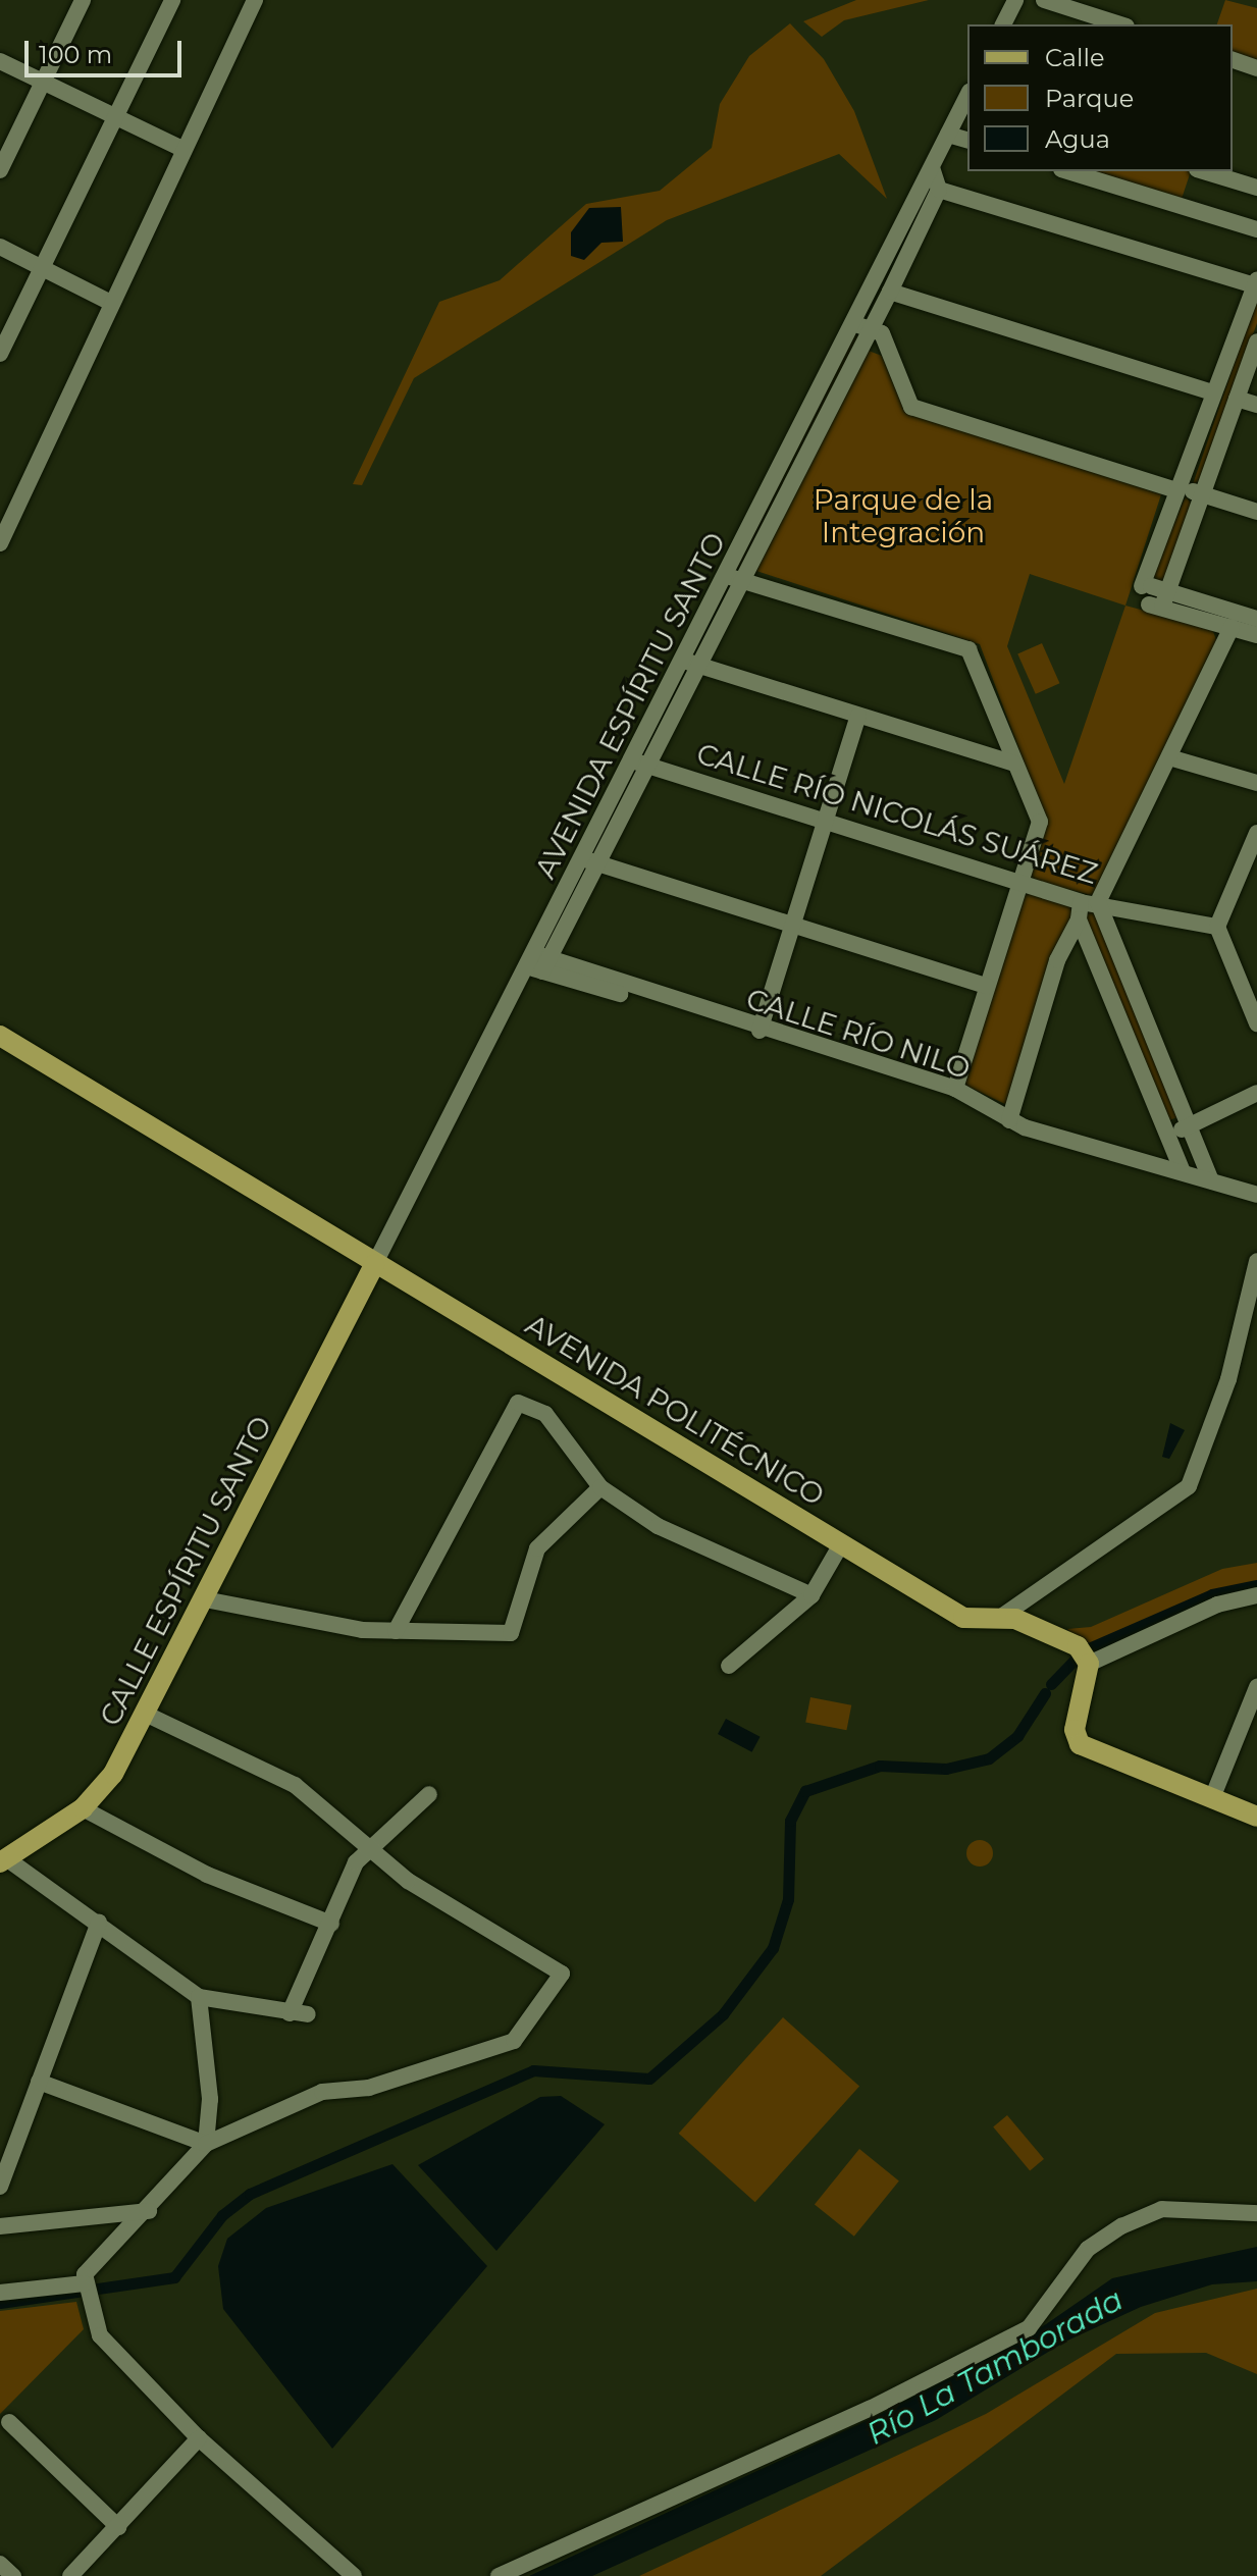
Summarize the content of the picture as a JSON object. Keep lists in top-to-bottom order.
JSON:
{
  "streets": {
    "main road": ["AVENIDA POLITÉCNICO", "CALLE ESPÍRITU SANTO"],
    "street": ["AVENIDA ESPÍRITU SANTO", "CALLE RÍO NICOLÁS SUÁREZ", "CALLE RÍO NILO"]
  },
  "crossings": [
    ["AVENIDA ESPÍRITU SANTO", "CALLE RÍO NICOLÁS SUÁREZ"],
    ["AVENIDA ESPÍRITU SANTO", "CALLE RÍO NILO"],
    ["AVENIDA ESPÍRITU SANTO", "AVENIDA POLITÉCNICO"],
    ["AVENIDA ESPÍRITU SANTO", "CALLE ESPÍRITU SANTO"],
    ["AVENIDA POLITÉCNICO", "CALLE ESPÍRITU SANTO"]
  ],
  "water": ["Río La Tamborada"],
  "parks": ["Parque de la Integración"],
  "legend": ["Calle", "Parque", "Agua"],
  "scale_bar": "100 m"
}
